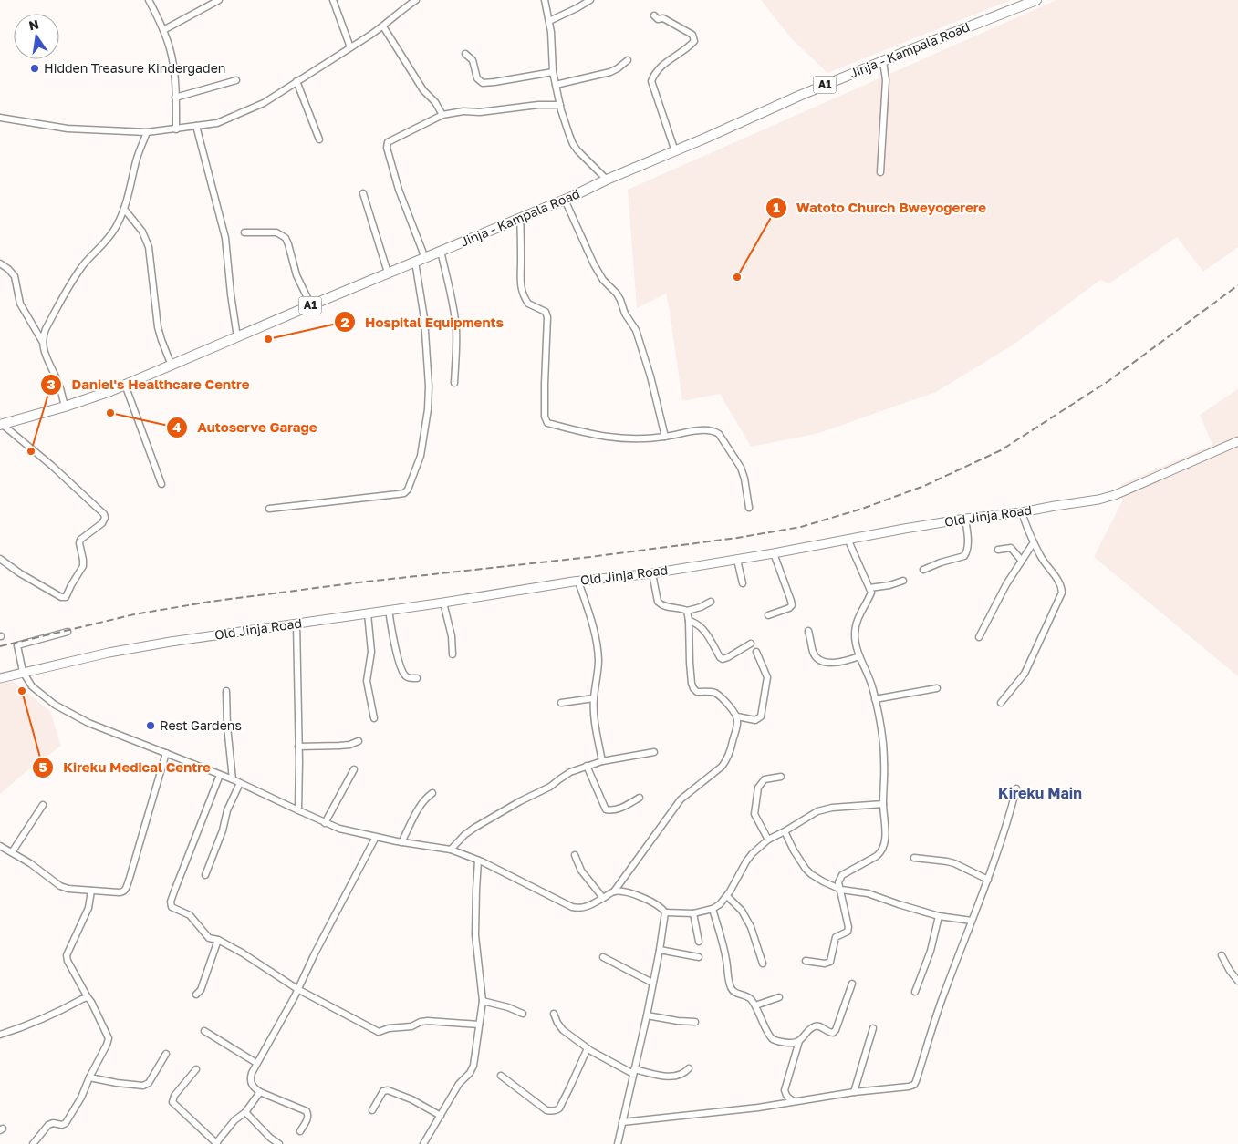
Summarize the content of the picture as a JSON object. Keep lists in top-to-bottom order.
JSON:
{
  "streets": {
    "highway": ["Jinja - Kampala Road", "A1"],
    "main road": ["Old Jinja Road"]
  },
  "districts": ["Kireku Main"],
  "places": [
    "Hidden Treasure Kindergaden",
    "Watoto Church Bweyogerere",
    "Hospital Equipments",
    "Autoserve Garage",
    "Daniel's Healthcare Centre",
    "Kireku Medical Centre",
    "Rest Gardens"
  ],
  "north": "top"
}
